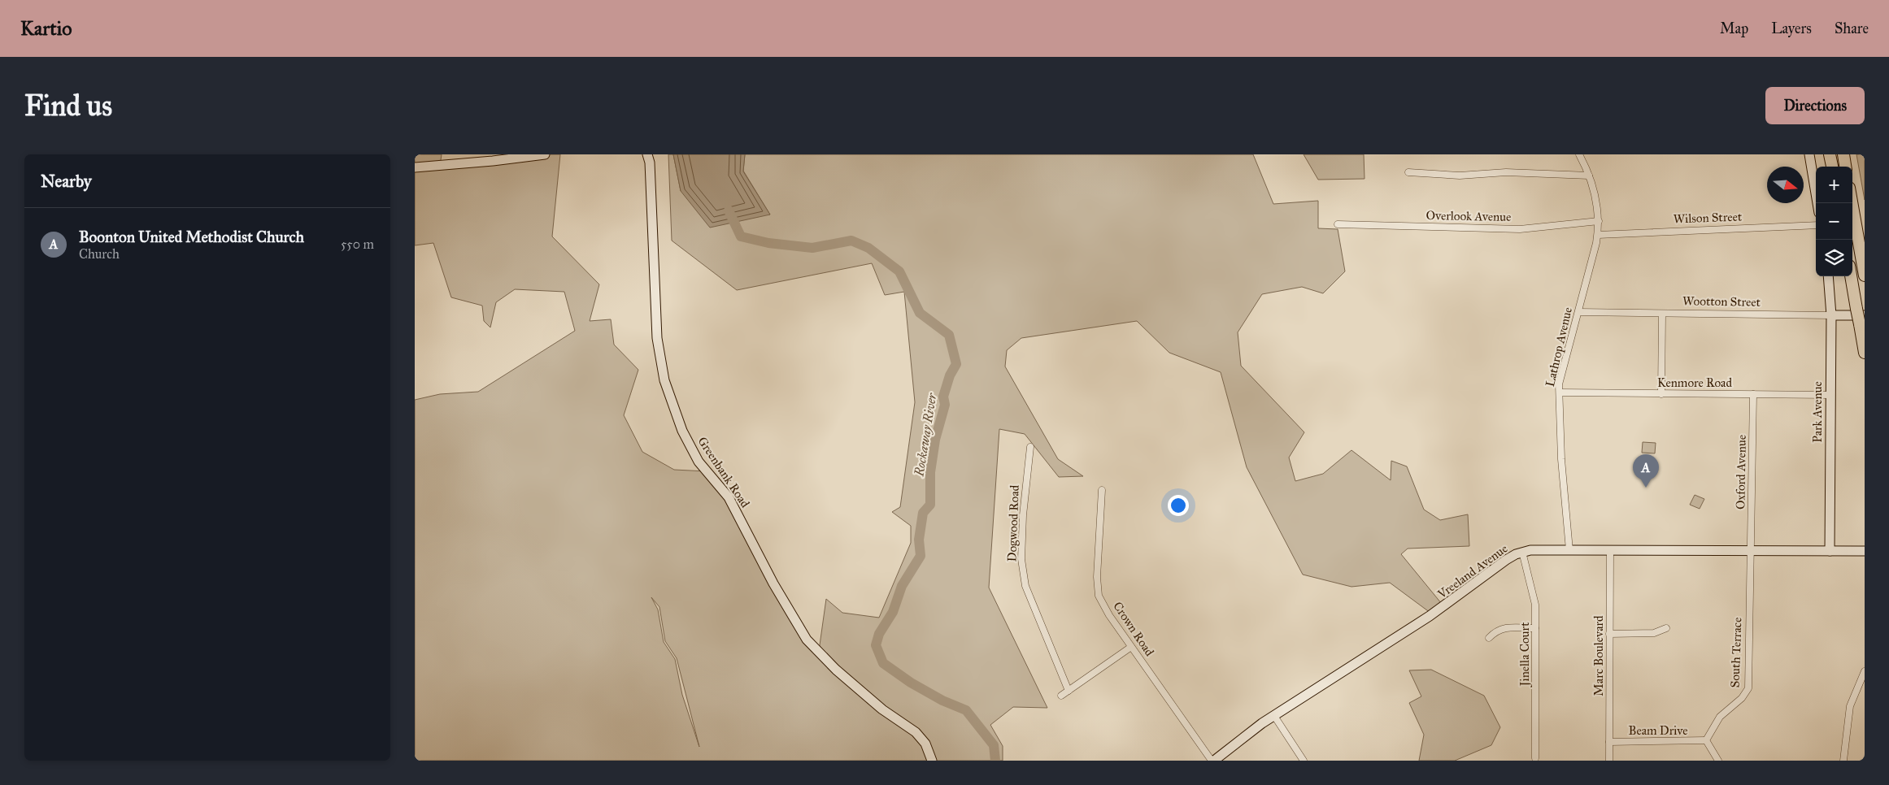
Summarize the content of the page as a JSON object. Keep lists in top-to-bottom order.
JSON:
{
  "streets": {
    "street": [
      "Overlook Avenue",
      "Wilson Street",
      "Wootton Street",
      "Lathrop Avenue",
      "Kenmore Road",
      "Park Avenue",
      "Greenbank Road",
      "Oxford Avenue",
      "Dogwood Road",
      "Vreeland Avenue",
      "Crown Road",
      "South Terrace",
      "Jinella Court",
      "Marc Boulevard",
      "Beam Drive"
    ]
  },
  "crossings": [
    ["Overlook Avenue", "Lathrop Avenue"],
    ["Wilson Street", "Lathrop Avenue"],
    ["Wootton Street", "Lathrop Avenue"],
    ["Wootton Street", "Park Avenue"],
    ["Lathrop Avenue", "Kenmore Road"],
    ["Lathrop Avenue", "Vreeland Avenue"],
    ["Kenmore Road", "Park Avenue"],
    ["Kenmore Road", "Oxford Avenue"],
    ["Park Avenue", "Vreeland Avenue"],
    ["Oxford Avenue", "Vreeland Avenue"],
    ["Oxford Avenue", "South Terrace"],
    ["Vreeland Avenue", "Crown Road"],
    ["Vreeland Avenue", "South Terrace"],
    ["Vreeland Avenue", "Jinella Court"],
    ["Vreeland Avenue", "Marc Boulevard"],
    ["South Terrace", "Beam Drive"],
    ["Marc Boulevard", "Beam Drive"]
  ],
  "water": ["Rockaway River"],
  "north": "right",
  "page": {
    "header": "Kartio",
    "nav": ["Map", "Layers", "Share"],
    "buttons": "Directions",
    "title": "Find us",
    "heading": "Nearby",
    "map_buttons": ["+", "−"],
    "list": [
      {
        "mark": "A",
        "name": "Boonton United Methodist Church",
        "note": "Church",
        "value": "550 m"
      }
    ],
    "pins": "A"
  }
}
